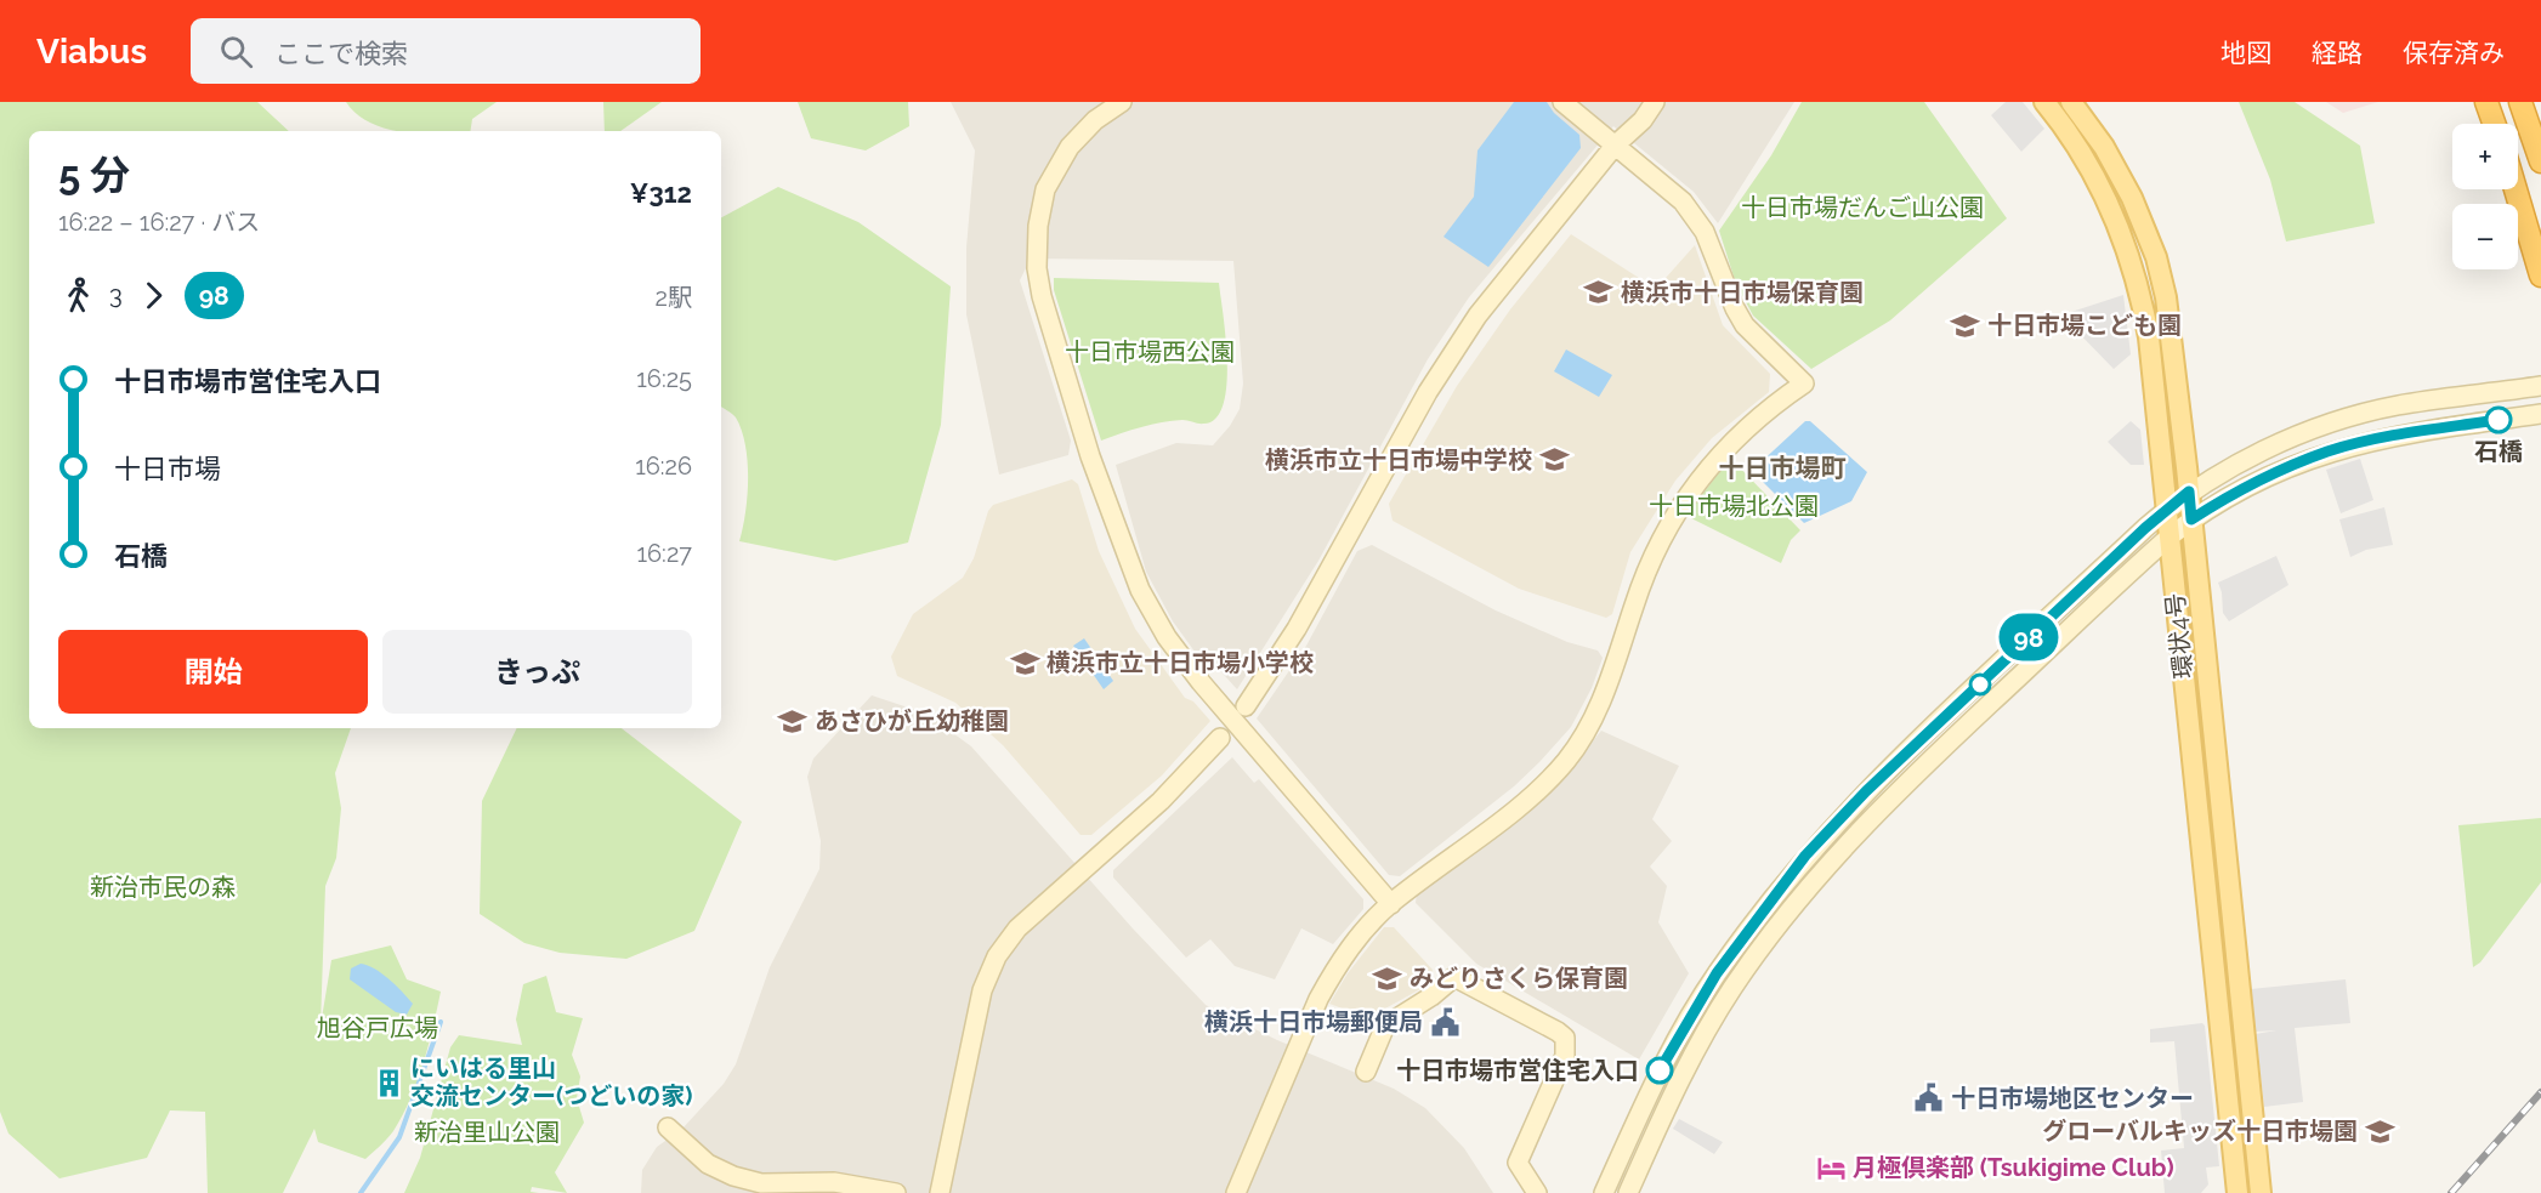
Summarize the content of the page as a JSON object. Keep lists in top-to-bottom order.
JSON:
{
  "streets": {
    "main road": ["環状4号"]
  },
  "districts": ["十日市場町"],
  "parks": [
    "十日市場だんご山公園",
    "十日市場西公園",
    "十日市場北公園",
    "新治市民の森",
    "旭谷戸広場",
    "新治里山公園"
  ],
  "places": {
    "school or university": [
      "横浜市十日市場保育園",
      "十日市場こども園",
      "横浜市立十日市場中学校",
      "横浜市立十日市場小学校",
      "あさひが丘幼稚園",
      "みどりさくら保育園",
      "グローバルキッズ十日市場園"
    ],
    "other": ["石橋", "十日市場市営住宅入口"],
    "public building": ["横浜十日市場郵便局", "十日市場地区センター"],
    "building": ["にいはる里山 交流センター(つどいの家)"],
    "hotel": ["月極倶楽部 (Tsukigime Club)"]
  },
  "lines": ["bus line 98"],
  "page": {
    "header": "Viabus",
    "search": "ここで検索",
    "nav": ["地図", "経路", "保存済み"],
    "on_map": "98",
    "map_buttons": ["+", "−"],
    "heading": ["5 分", "16:22 – 16:27 · バス", "¥312"],
    "legs": ["3", "98", "2駅"],
    "list": [
      {
        "name": "十日市場市営住宅入口",
        "value": "16:25"
      },
      {
        "name": "十日市場",
        "value": "16:26"
      },
      {
        "name": "石橋",
        "value": "16:27"
      }
    ],
    "buttons": ["開始", "きっぷ"]
  }
}
